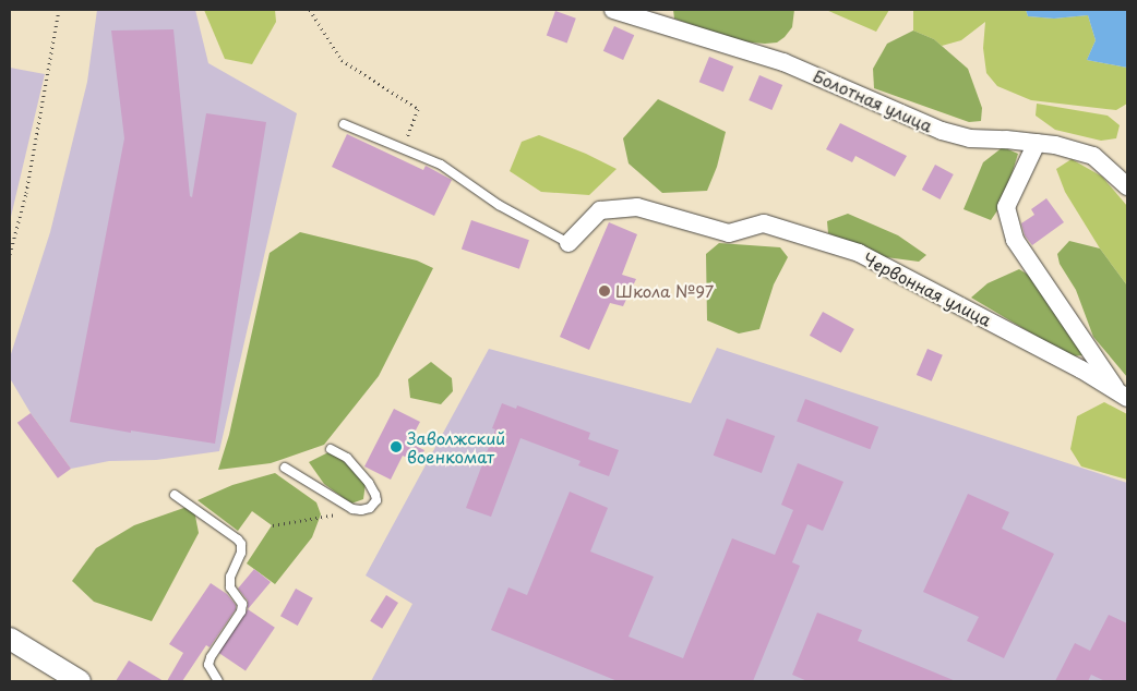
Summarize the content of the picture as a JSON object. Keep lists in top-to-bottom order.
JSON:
{
  "streets": {
    "street": ["Болотная улица", "Червонная улица"]
  },
  "places": ["Школа №97", "Заволжский военкомат"]
}
